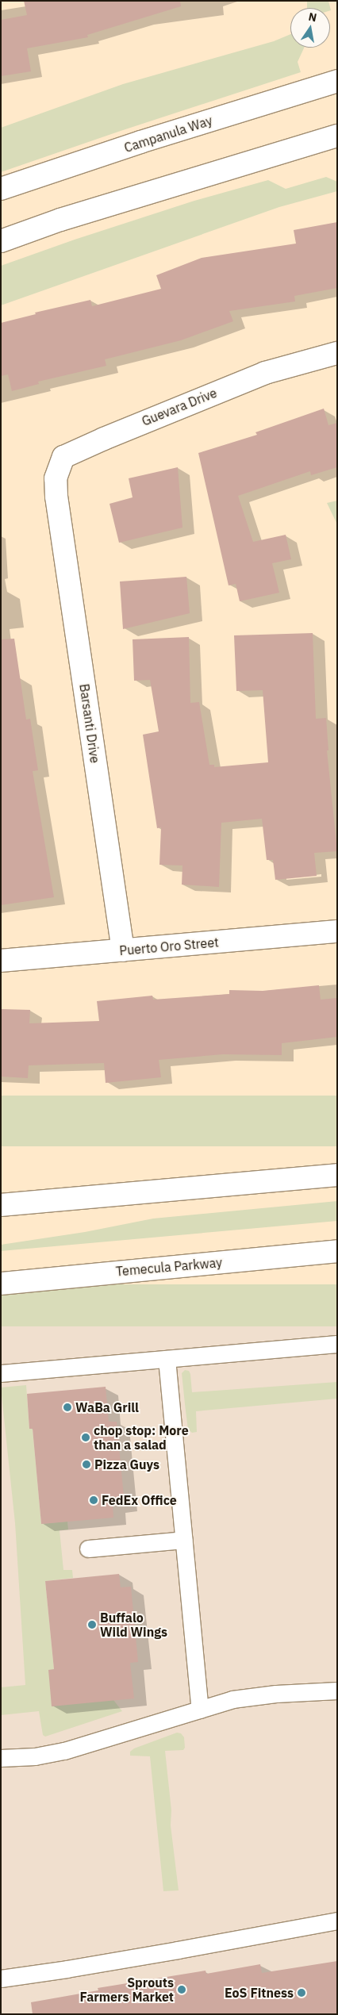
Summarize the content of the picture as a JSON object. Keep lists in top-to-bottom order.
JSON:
{
  "streets": {
    "street": [
      "Campanula Way",
      "Guevara Drive",
      "Barsanti Drive",
      "Puerto Oro Street",
      "Temecula Parkway"
    ]
  },
  "crossings": [
    ["Guevara Drive", "Barsanti Drive"],
    ["Barsanti Drive", "Puerto Oro Street"]
  ],
  "places": [
    "WaBa Grill",
    "chop stop: More than a salad",
    "Pizza Guys",
    "FedEx Office",
    "Buffalo Wild Wings",
    "Sprouts Farmers Market",
    "EoS Fitness"
  ],
  "north": "top"
}
